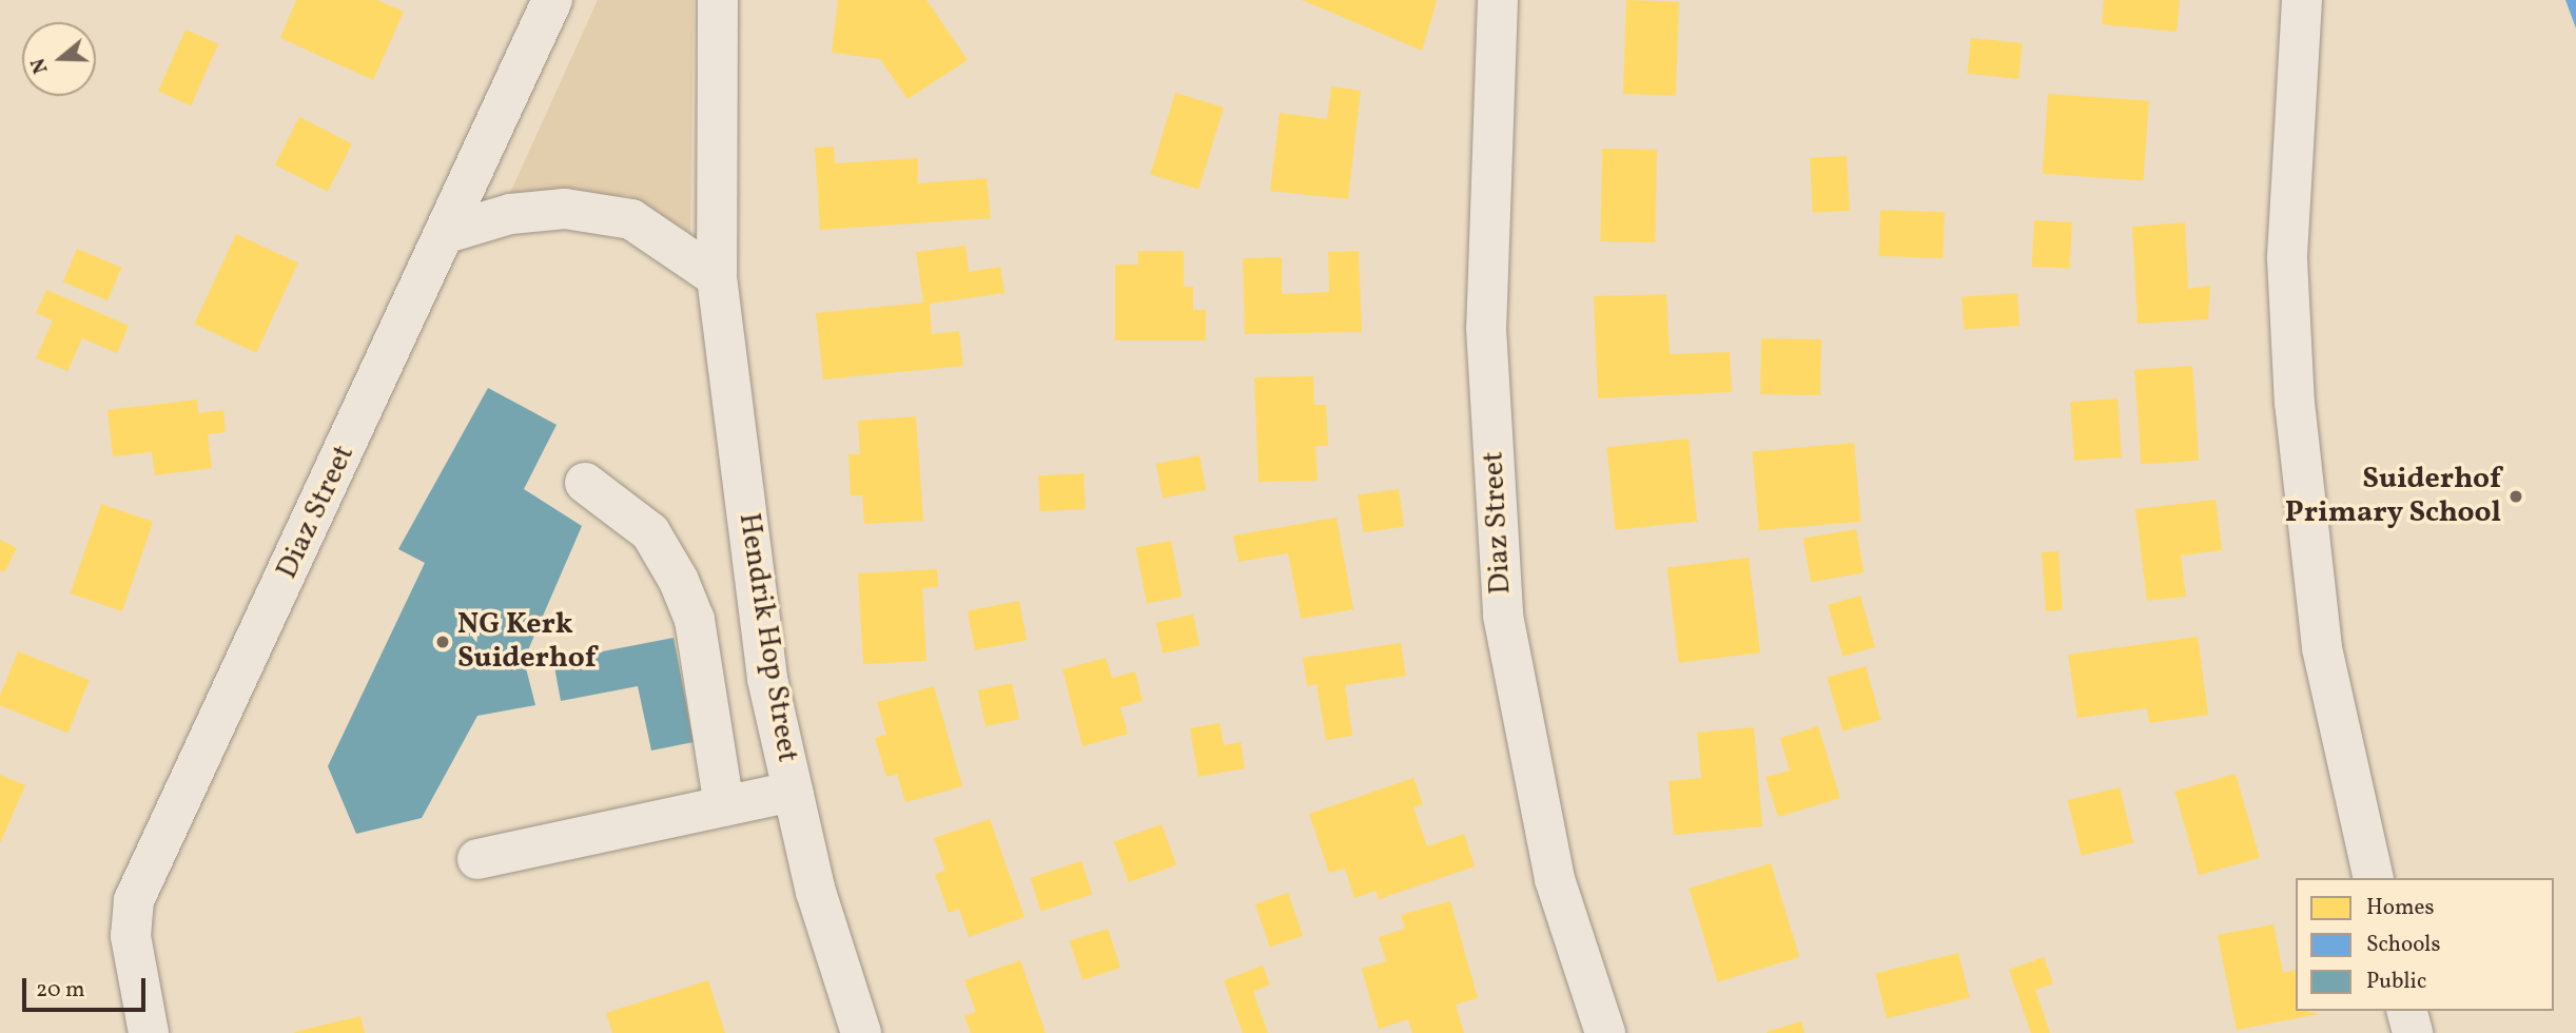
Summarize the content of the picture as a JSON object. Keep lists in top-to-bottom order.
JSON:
{
  "streets": {
    "street": ["Diaz Street", "Hendrik Hop Street"]
  },
  "places": ["Suiderhof Primary School", "NG Kerk Suiderhof"],
  "legend": ["Homes", "Schools", "Public"],
  "scale_bar": "20 m",
  "north": "left"
}
